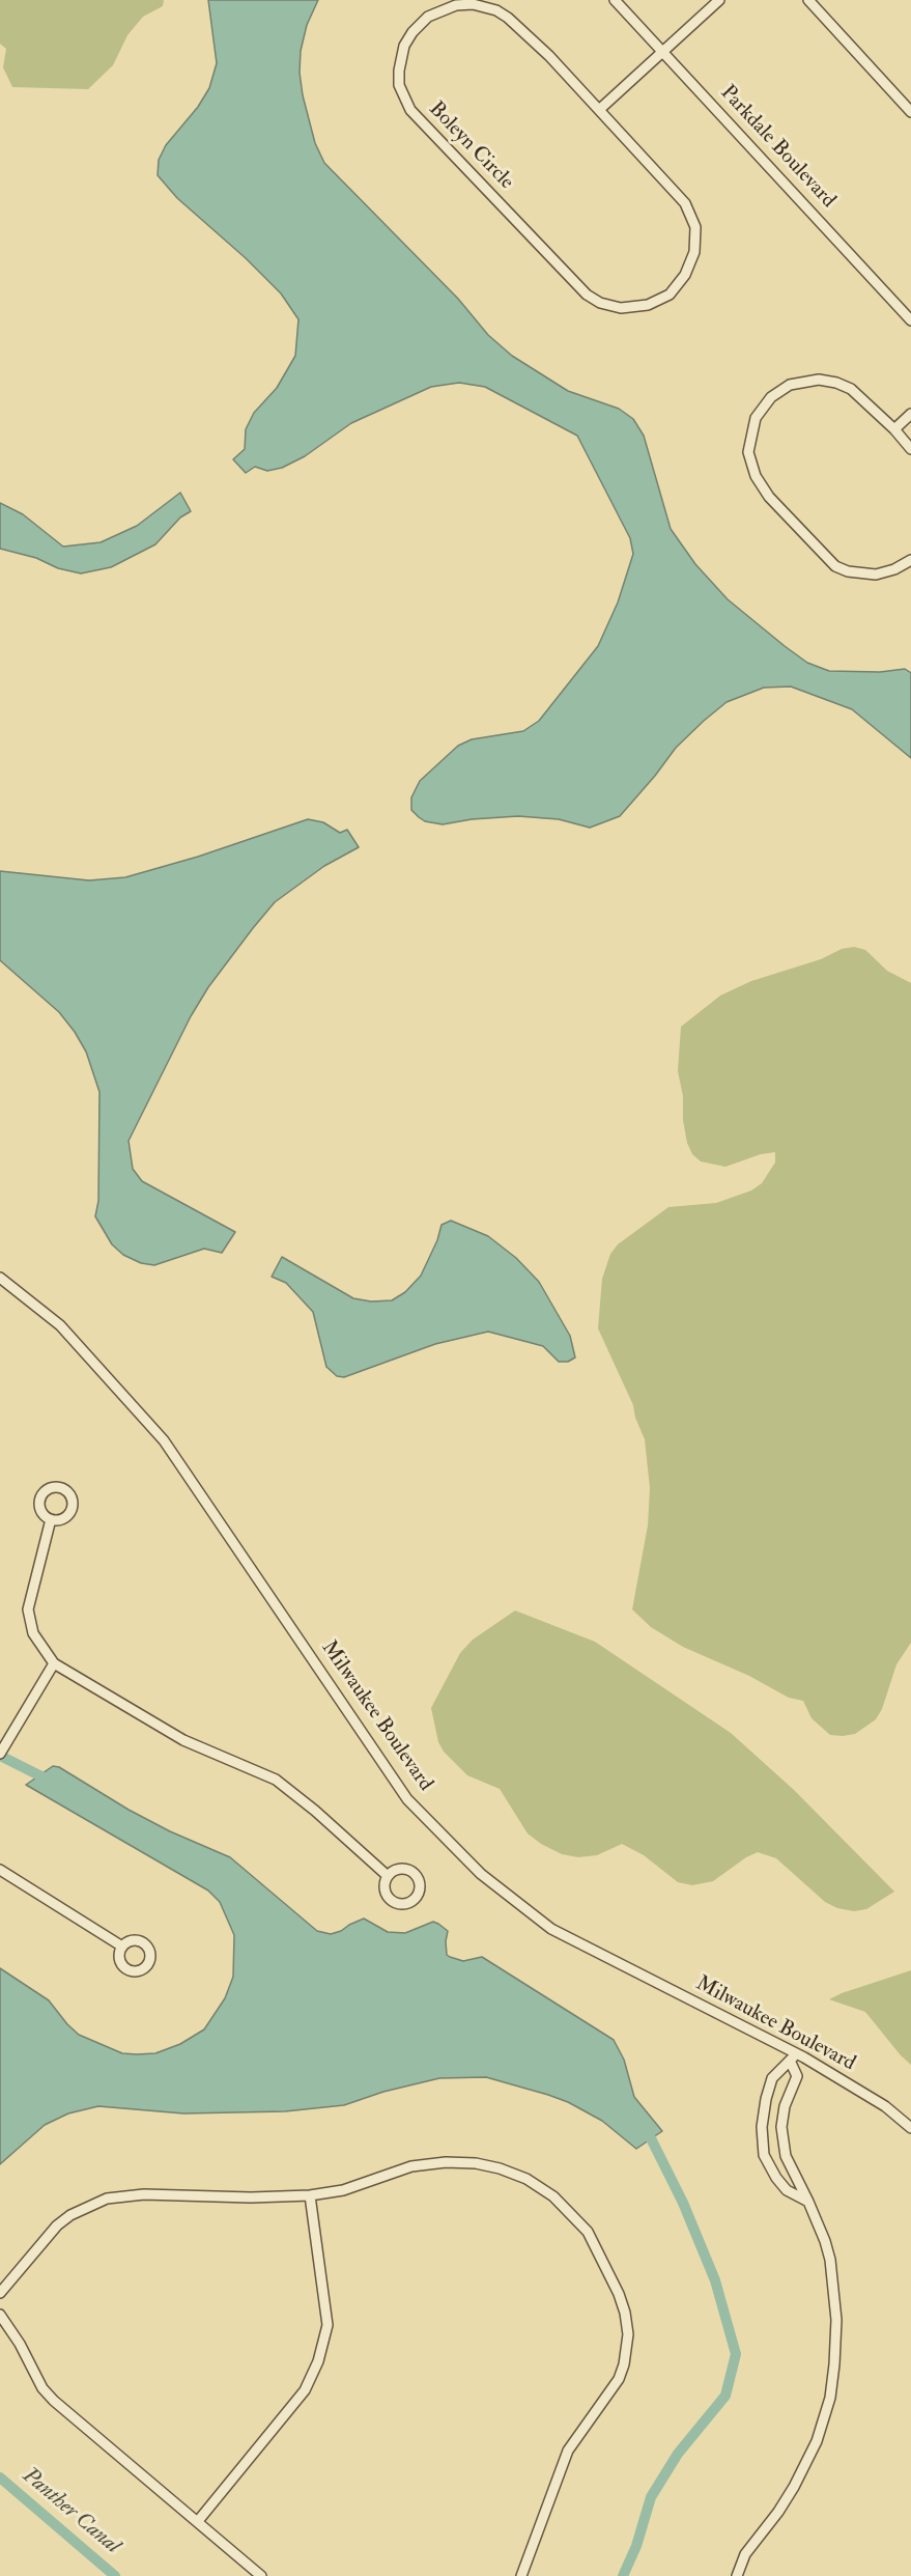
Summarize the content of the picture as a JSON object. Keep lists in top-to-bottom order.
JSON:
{
  "streets": {
    "street": ["Boleyn Circle", "Parkdale Boulevard", "Milwaukee Boulevard"]
  },
  "water": ["Panther Canal"]
}
